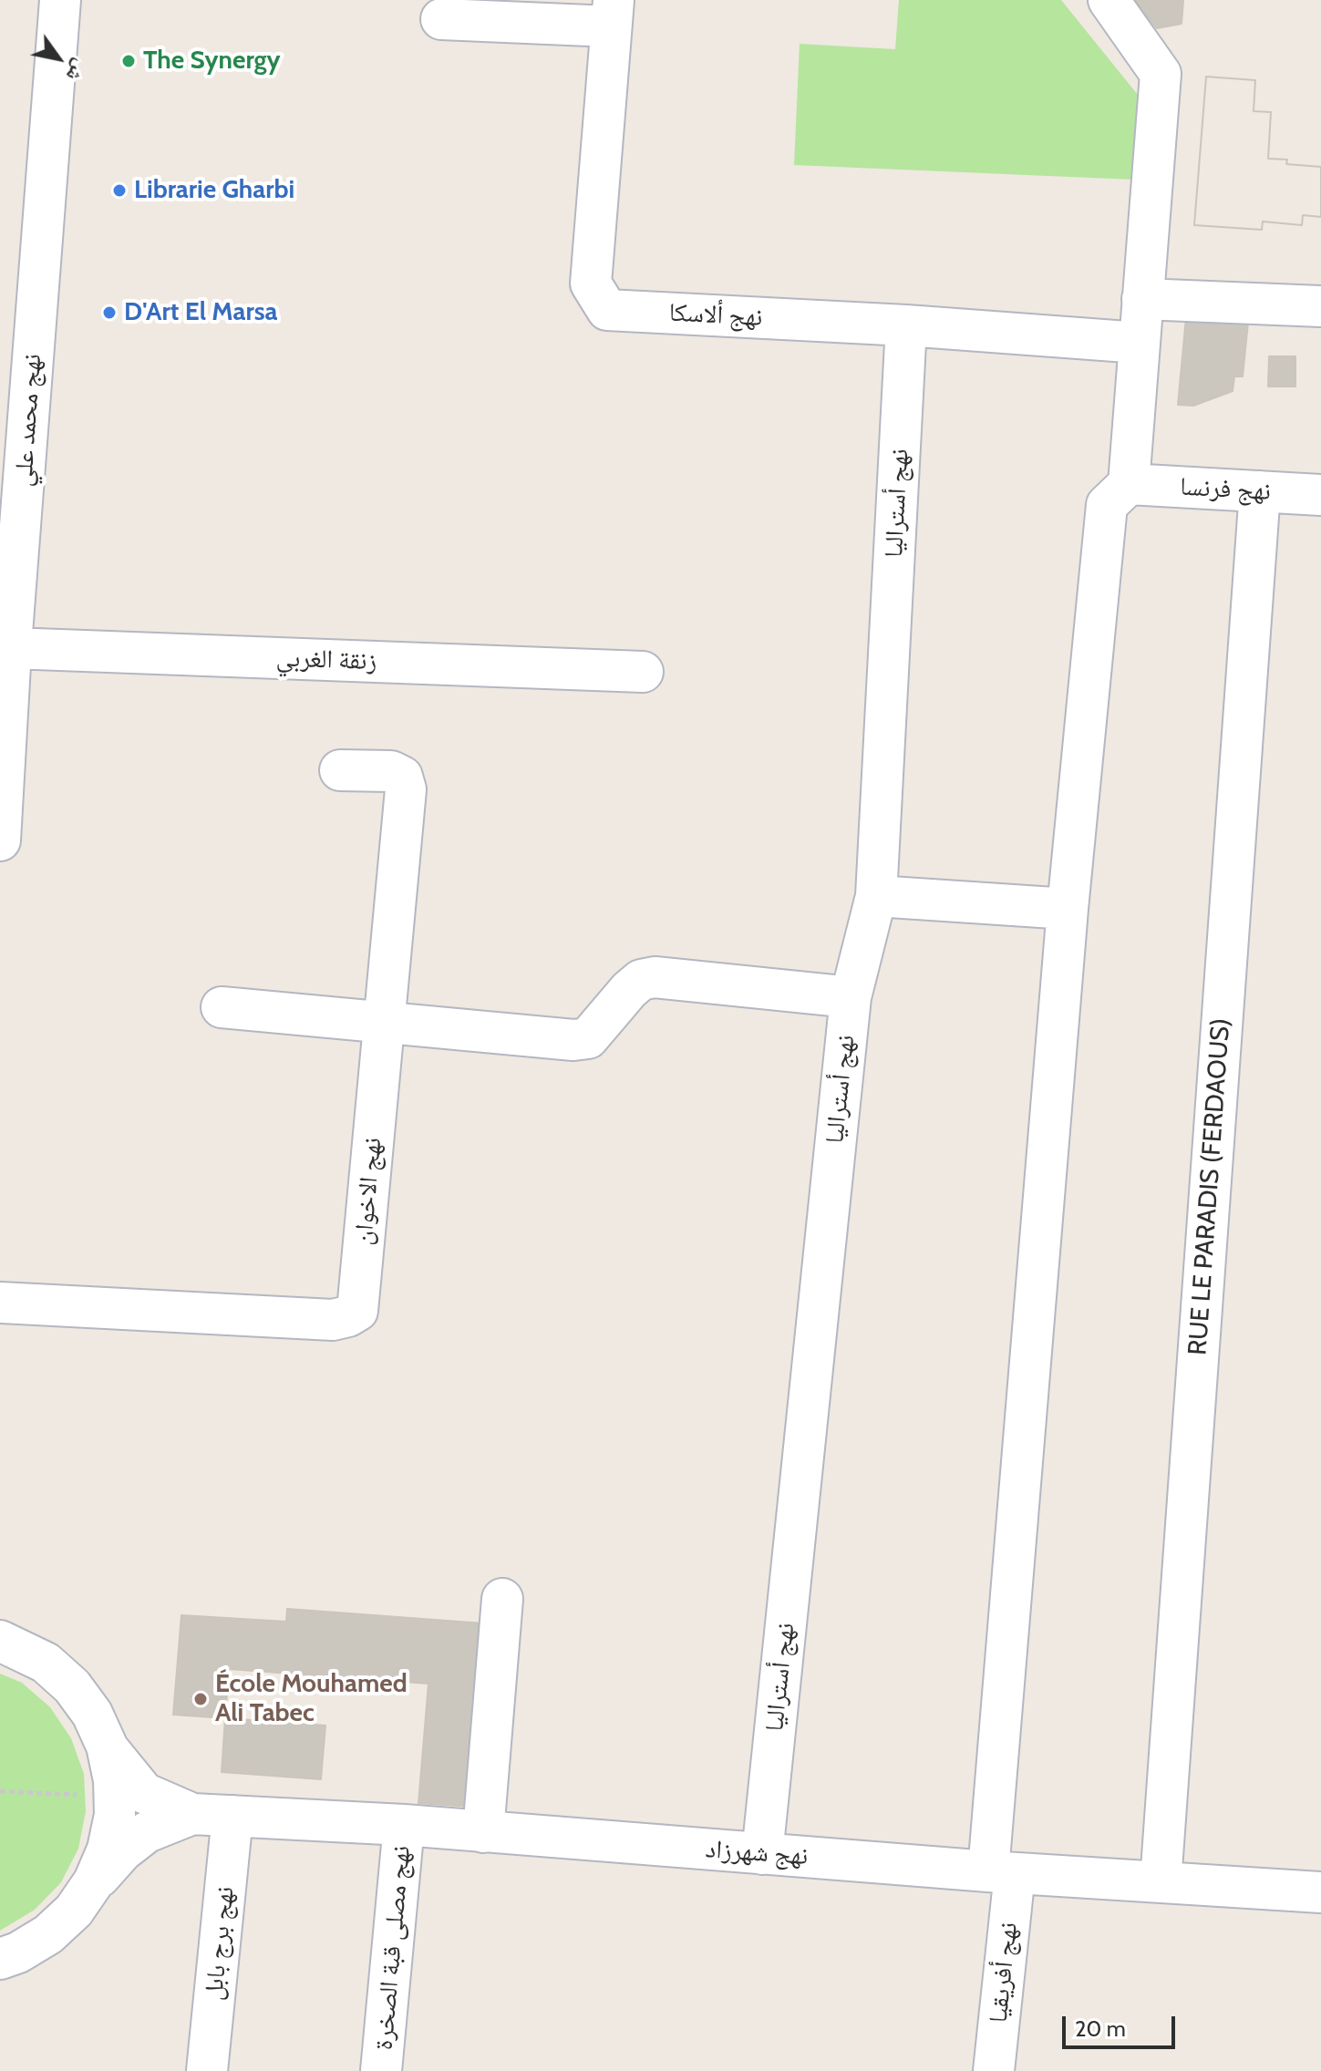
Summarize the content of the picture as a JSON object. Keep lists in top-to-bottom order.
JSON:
{
  "streets": {
    "street": [
      "نهج ألاسكا",
      "نهج محمد علي",
      "نهج فرنسا",
      "نهج أستراليا",
      "زنقة الغربي",
      "RUE LE PARADIS (FERDAOUS)",
      "نهج الاخوان",
      "نهج شهرزاد",
      "نهج برج بابل",
      "نهج مصلى قبة الصخرة",
      "نهج أفريقيا"
    ]
  },
  "crossings": [
    ["نهج ألاسكا", "نهج أستراليا"],
    ["نهج محمد علي", "زنقة الغربي"],
    ["نهج فرنسا", "RUE LE PARADIS (FERDAOUS)"],
    ["نهج فرنسا", "نهج أفريقيا"],
    ["نهج أستراليا", "نهج شهرزاد"],
    ["RUE LE PARADIS (FERDAOUS)", "نهج شهرزاد"],
    ["نهج شهرزاد", "نهج برج بابل"],
    ["نهج شهرزاد", "نهج مصلى قبة الصخرة"],
    ["نهج شهرزاد", "نهج أفريقيا"]
  ],
  "places": [
    "The Synergy",
    "Librarie Gharbi",
    "D'Art El Marsa",
    "École Mouhamed Ali Tabec"
  ],
  "scale_bar": "20 m",
  "north": "bottom right"
}
